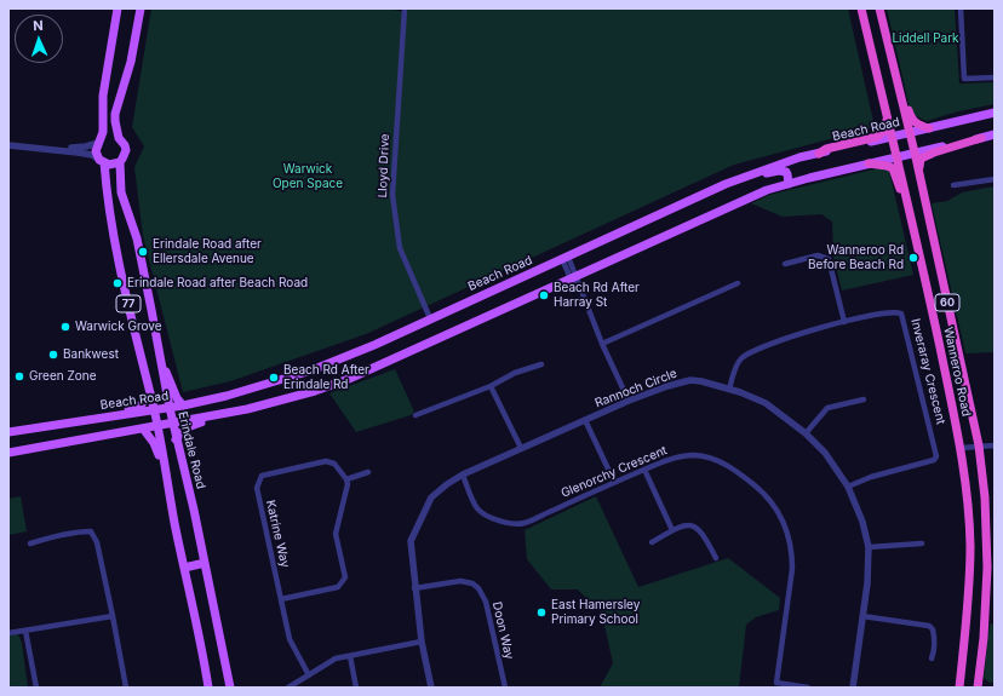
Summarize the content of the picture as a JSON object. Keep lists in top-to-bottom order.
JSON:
{
  "streets": {
    "highway": ["60", "Wanneroo Road"],
    "main road": ["Beach Road", "77", "Erindale Road"],
    "street": [
      "Lloyd Drive",
      "Inveraray Crescent",
      "Rannoch Circle",
      "Glenorchy Crescent",
      "Katrine Way",
      "Doon Way"
    ]
  },
  "crossings": [
    ["Beach Road", "Lloyd Drive"],
    ["Beach Road", "77"],
    ["Beach Road", "Wanneroo Road"],
    ["Beach Road", "Erindale Road"],
    ["77", "Erindale Road"],
    ["Inveraray Crescent", "Rannoch Circle"],
    ["Rannoch Circle", "Glenorchy Crescent"],
    ["Rannoch Circle", "Doon Way"]
  ],
  "parks": ["Liddell Park", "Warwick Open Space"],
  "places": [
    "Erindale Road after Ellersdale Avenue",
    "Wanneroo Rd Before Beach Rd",
    "Erindale Road after Beach Road",
    "Beach Rd After Harray St",
    "Warwick Grove",
    "Bankwest",
    "Green Zone",
    "Beach Rd After Erindale Rd",
    "East Hamersley Primary School"
  ],
  "north": "top"
}
